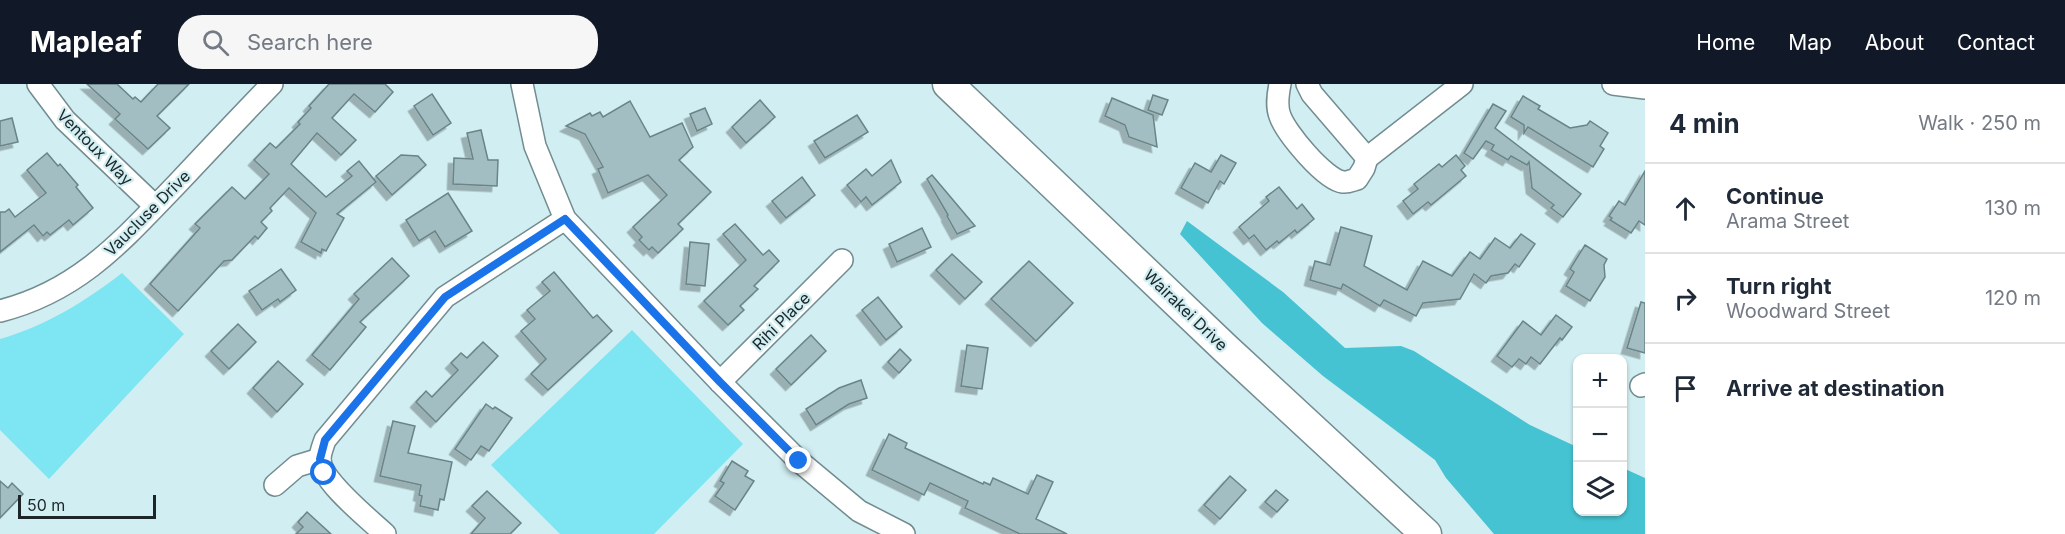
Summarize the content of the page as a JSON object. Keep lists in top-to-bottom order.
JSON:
{
  "streets": {
    "main road": ["Wairakei Drive"],
    "street": ["Ventoux Way", "Vaucluse Drive", "Rihi Place"]
  },
  "crossings": [
    ["Ventoux Way", "Vaucluse Drive"]
  ],
  "scale_bar": "50 m",
  "page": {
    "header": "Mapleaf",
    "search": "Search here",
    "nav": [
      "Home",
      "Map",
      "About",
      "Contact"
    ],
    "heading": ["4 min", "Walk · 250 m"],
    "list": [
      ["Continue", "Arama Street", "130 m"],
      ["Turn right", "Woodward Street", "120 m"],
      "Arrive at destination"
    ],
    "map_buttons": ["+", "−"],
    "scale": "50 m"
  }
}
